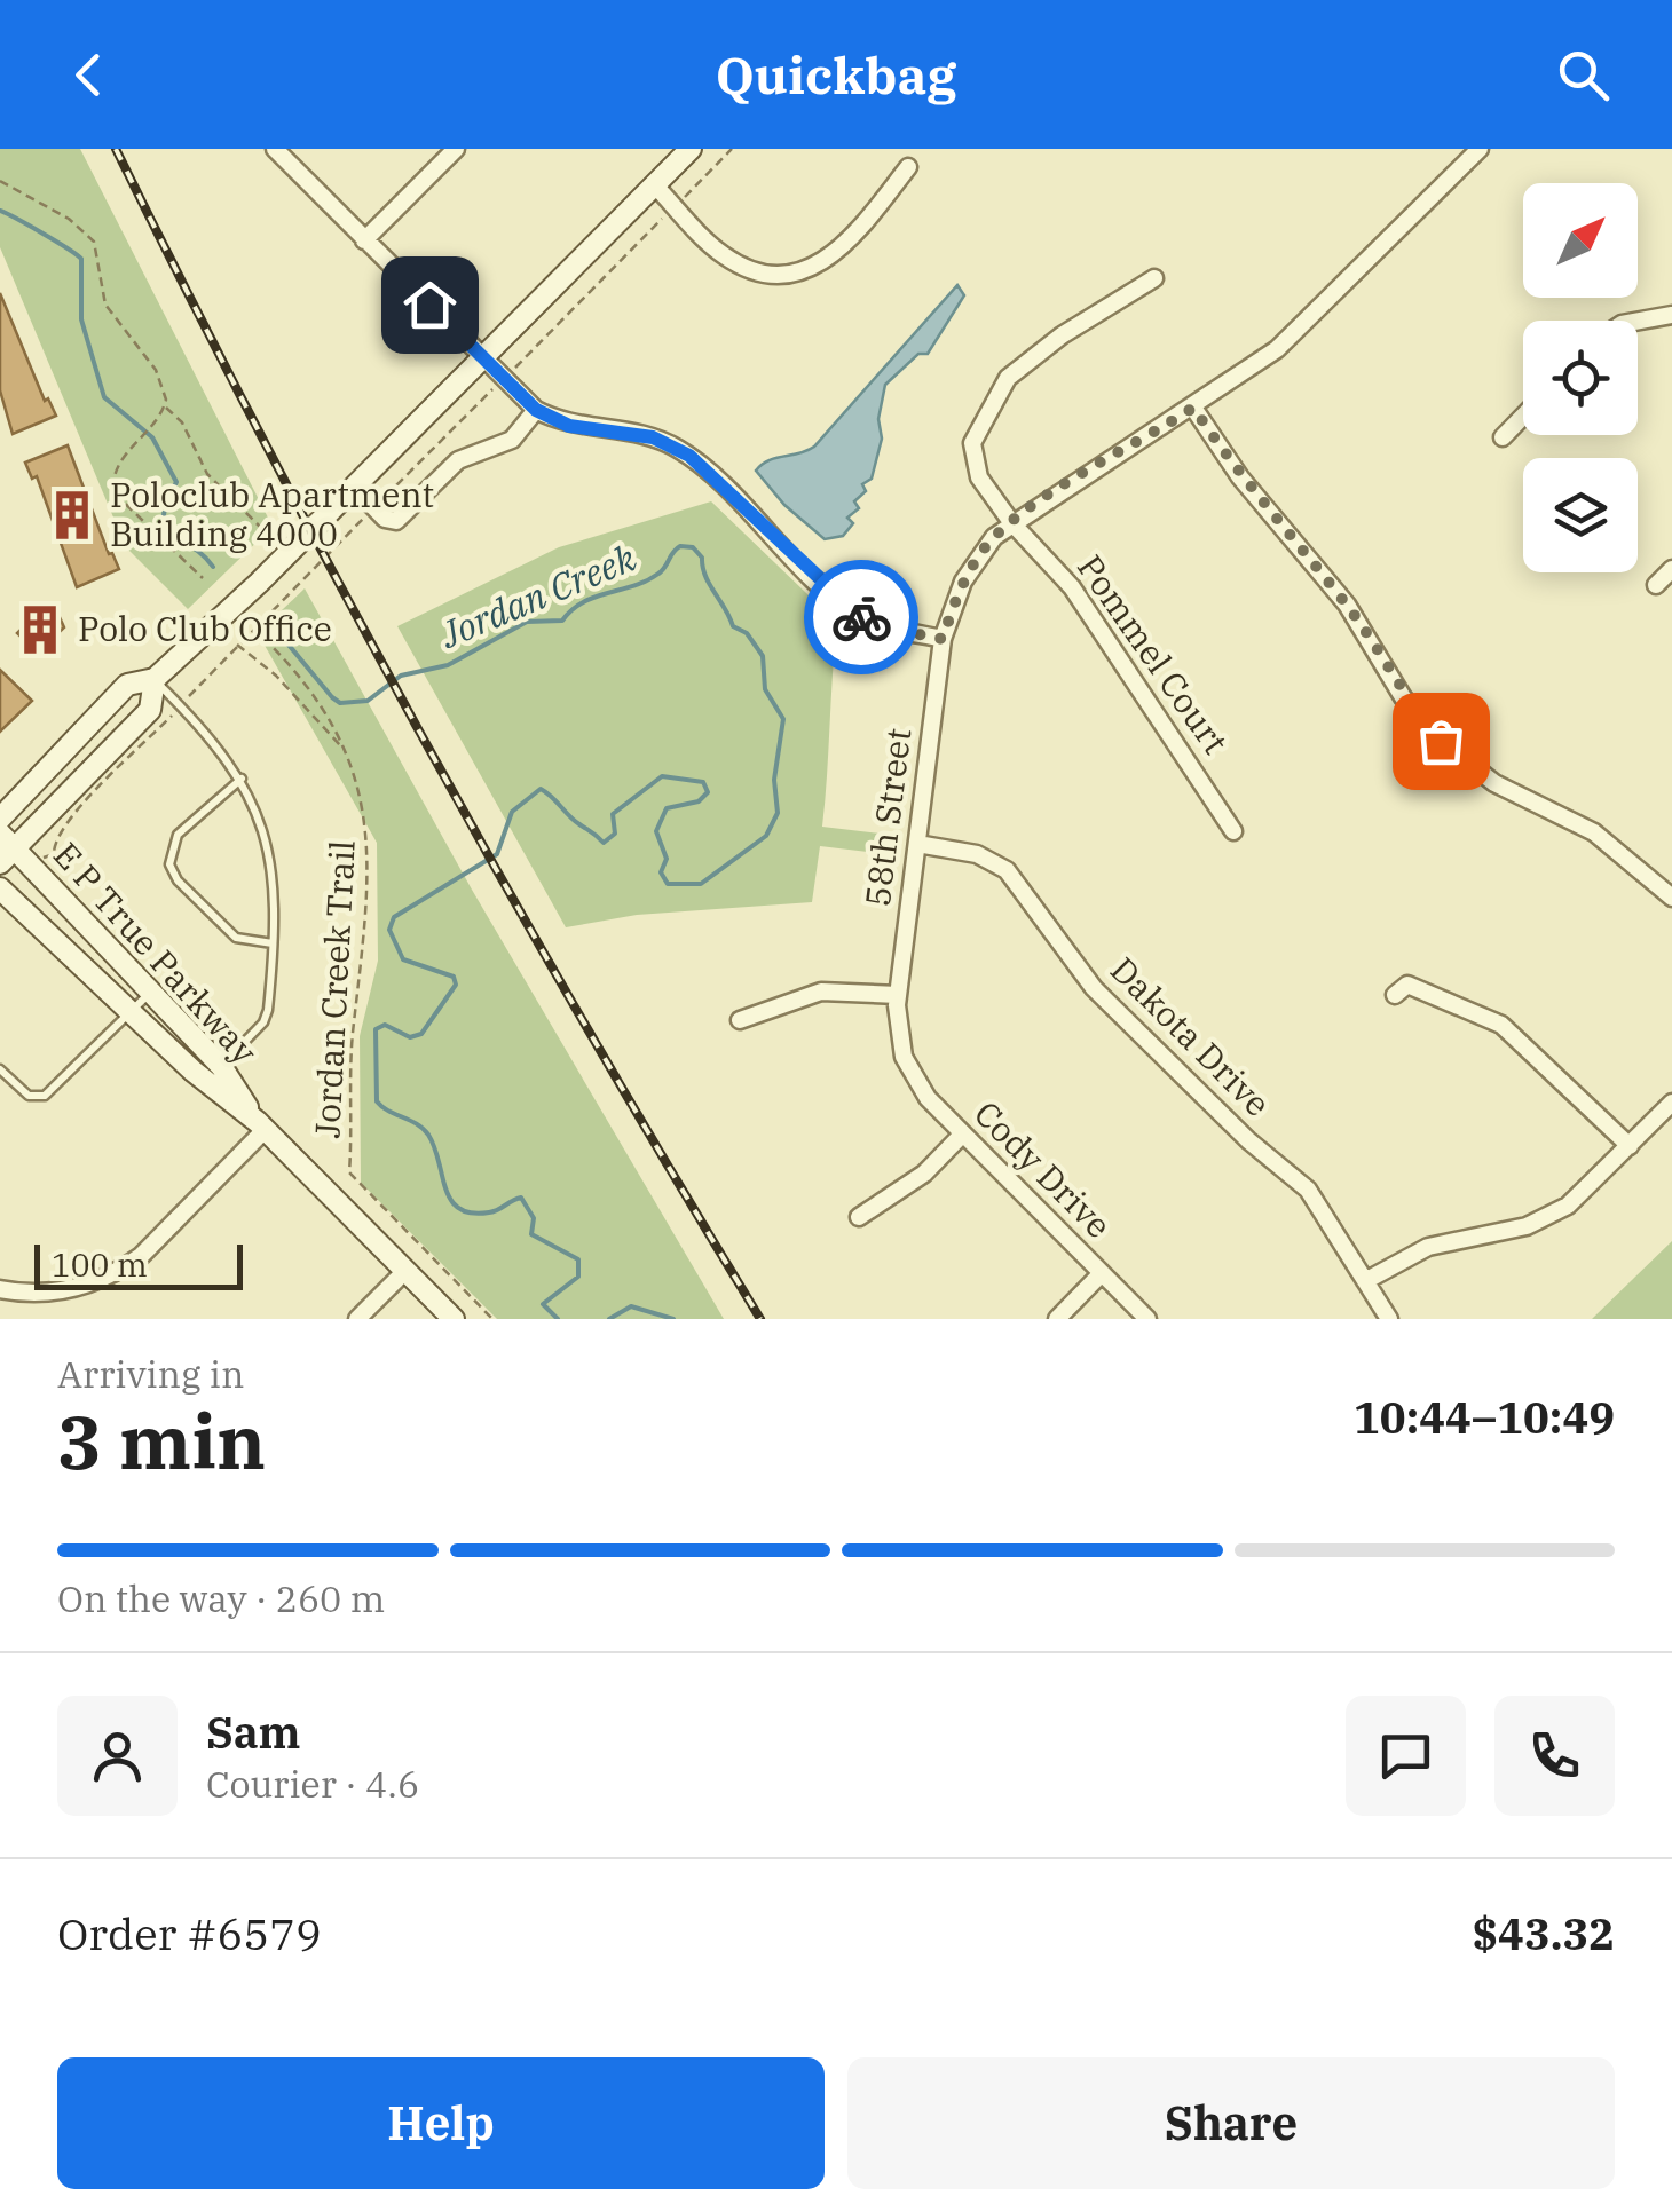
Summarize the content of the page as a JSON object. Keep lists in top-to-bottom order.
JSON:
{
  "streets": {
    "main road": ["E P True Parkway"],
    "street": [
      "Pommel Court",
      "58th Street",
      "Dakota Drive",
      "Cody Drive"
    ],
    "path": ["Jordan Creek Trail"]
  },
  "crossings": [
    ["Pommel Court", "58th Street"],
    ["58th Street", "Dakota Drive"],
    ["58th Street", "Cody Drive"]
  ],
  "water": ["Jordan Creek"],
  "places": {
    "building": ["Poloclub Apartment Building 4000", "Polo Club Office"]
  },
  "scale_bar": "100 m",
  "north": "top right",
  "page": {
    "header": "Quickbag",
    "scale": "100 m",
    "heading": ["3 min", "Arriving in", "10:44–10:49"],
    "panel": [
      "Sam",
      "Courier · 4.6",
      "Order #6579",
      "$43.32"
    ],
    "bar": "On the way · 260 m",
    "buttons": ["Help", "Share"]
  }
}
